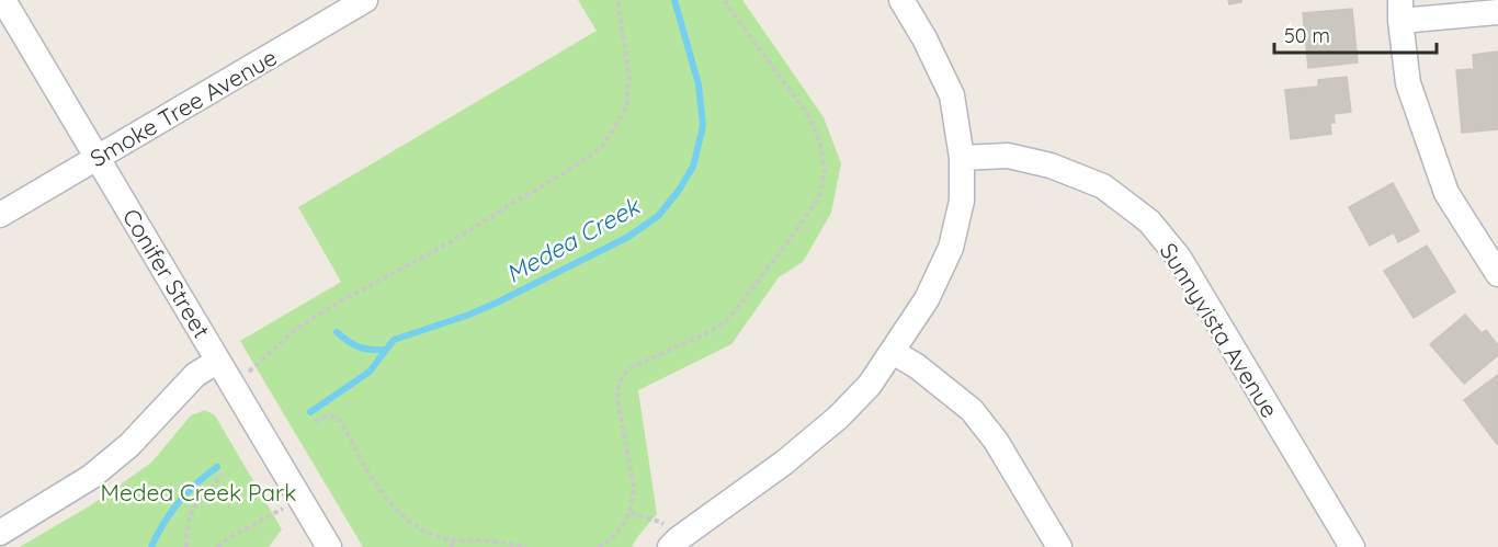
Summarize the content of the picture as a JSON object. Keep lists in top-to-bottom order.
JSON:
{
  "streets": {
    "street": ["Smoke Tree Avenue", "Conifer Street", "Sunnyvista Avenue"]
  },
  "crossings": [
    ["Smoke Tree Avenue", "Conifer Street"]
  ],
  "water": ["Medea Creek"],
  "parks": ["Medea Creek Park"],
  "scale_bar": "50 m"
}
